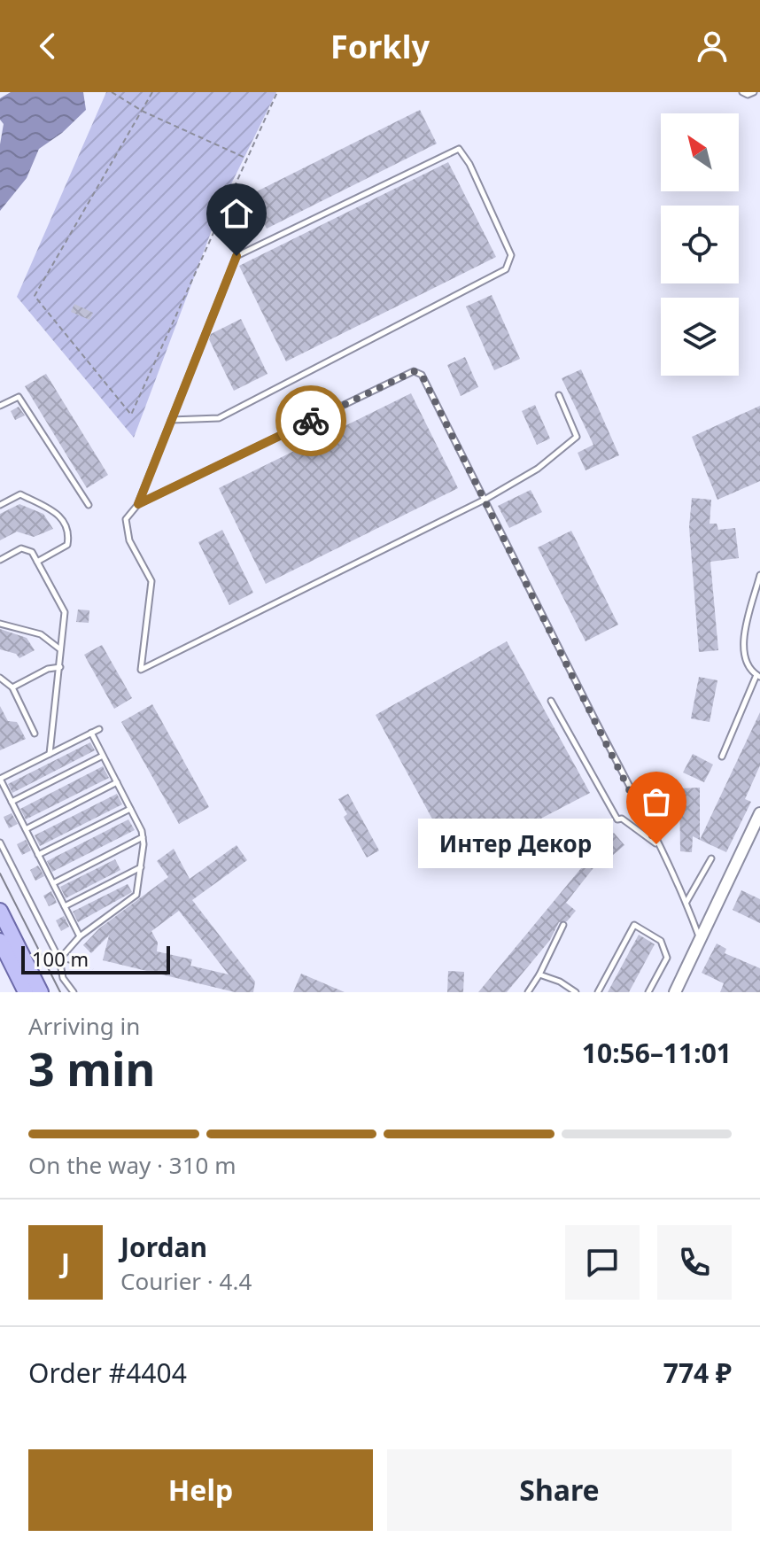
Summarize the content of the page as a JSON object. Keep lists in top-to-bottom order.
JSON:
{
  "places": ["Интер Декор"],
  "scale_bar": "100 m",
  "north": "top left",
  "page": {
    "header": "Forkly",
    "bubble": "Интер Декор",
    "scale": "100 m",
    "heading": ["3 min", "Arriving in", "10:56–11:01"],
    "panel": [
      "Jordan",
      "Courier · 4.4",
      "Order #4404",
      "774 ₽"
    ],
    "bar": "On the way · 310 m",
    "round": "J",
    "buttons": ["Help", "Share"]
  }
}
